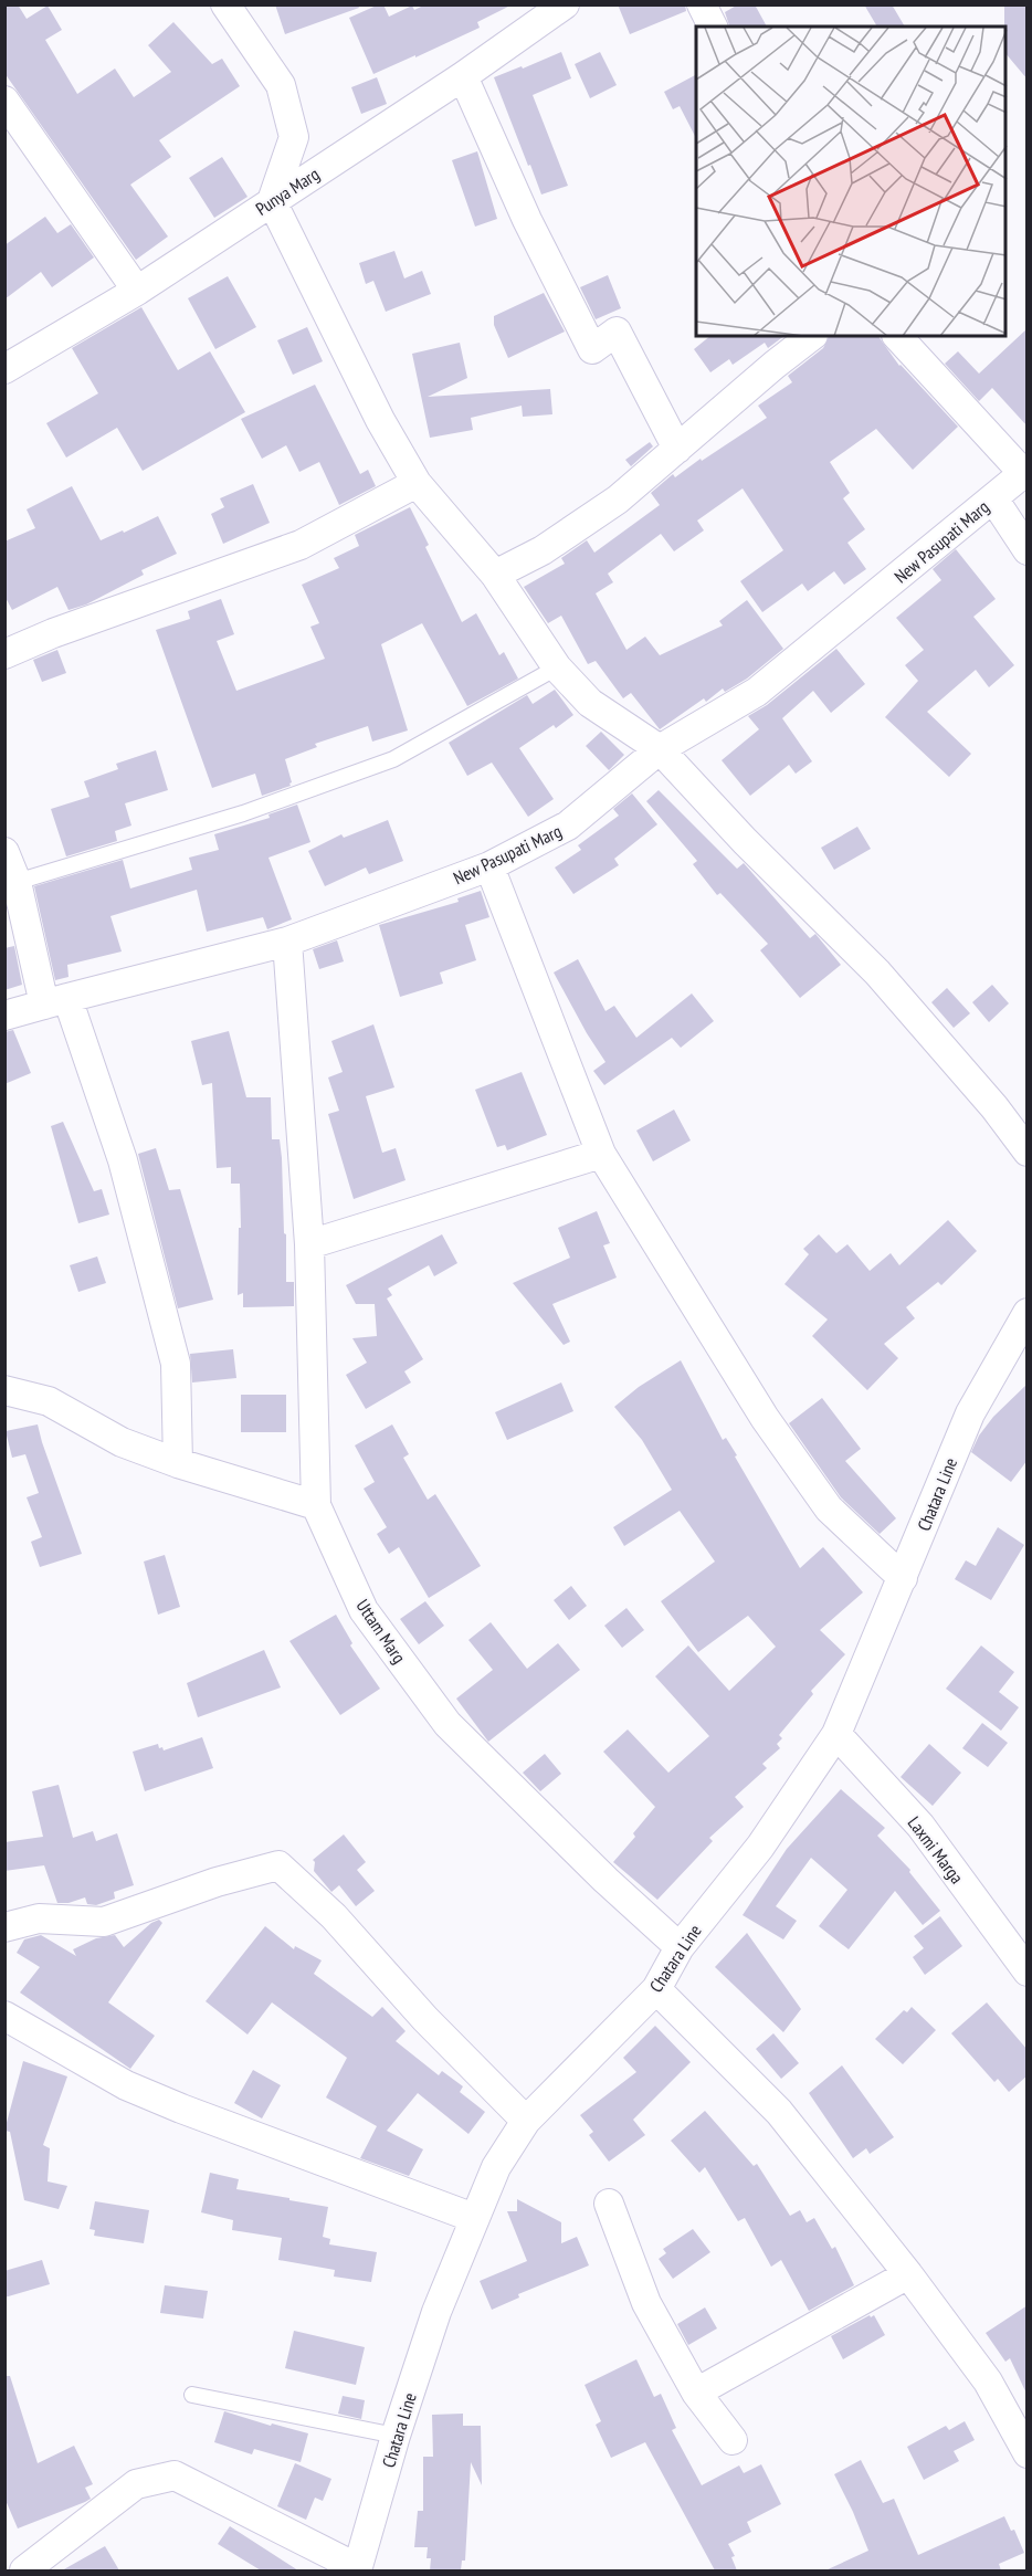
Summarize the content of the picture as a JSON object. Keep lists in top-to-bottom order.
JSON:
{
  "streets": {
    "street": [
      "Punya Marg",
      "New Pasupati Marg",
      "Chatara Line",
      "Uttam Marg",
      "Laxmi Marga"
    ]
  },
  "crossings": [
    ["Chatara Line", "Uttam Marg"],
    ["Chatara Line", "Laxmi Marga"]
  ]
}
